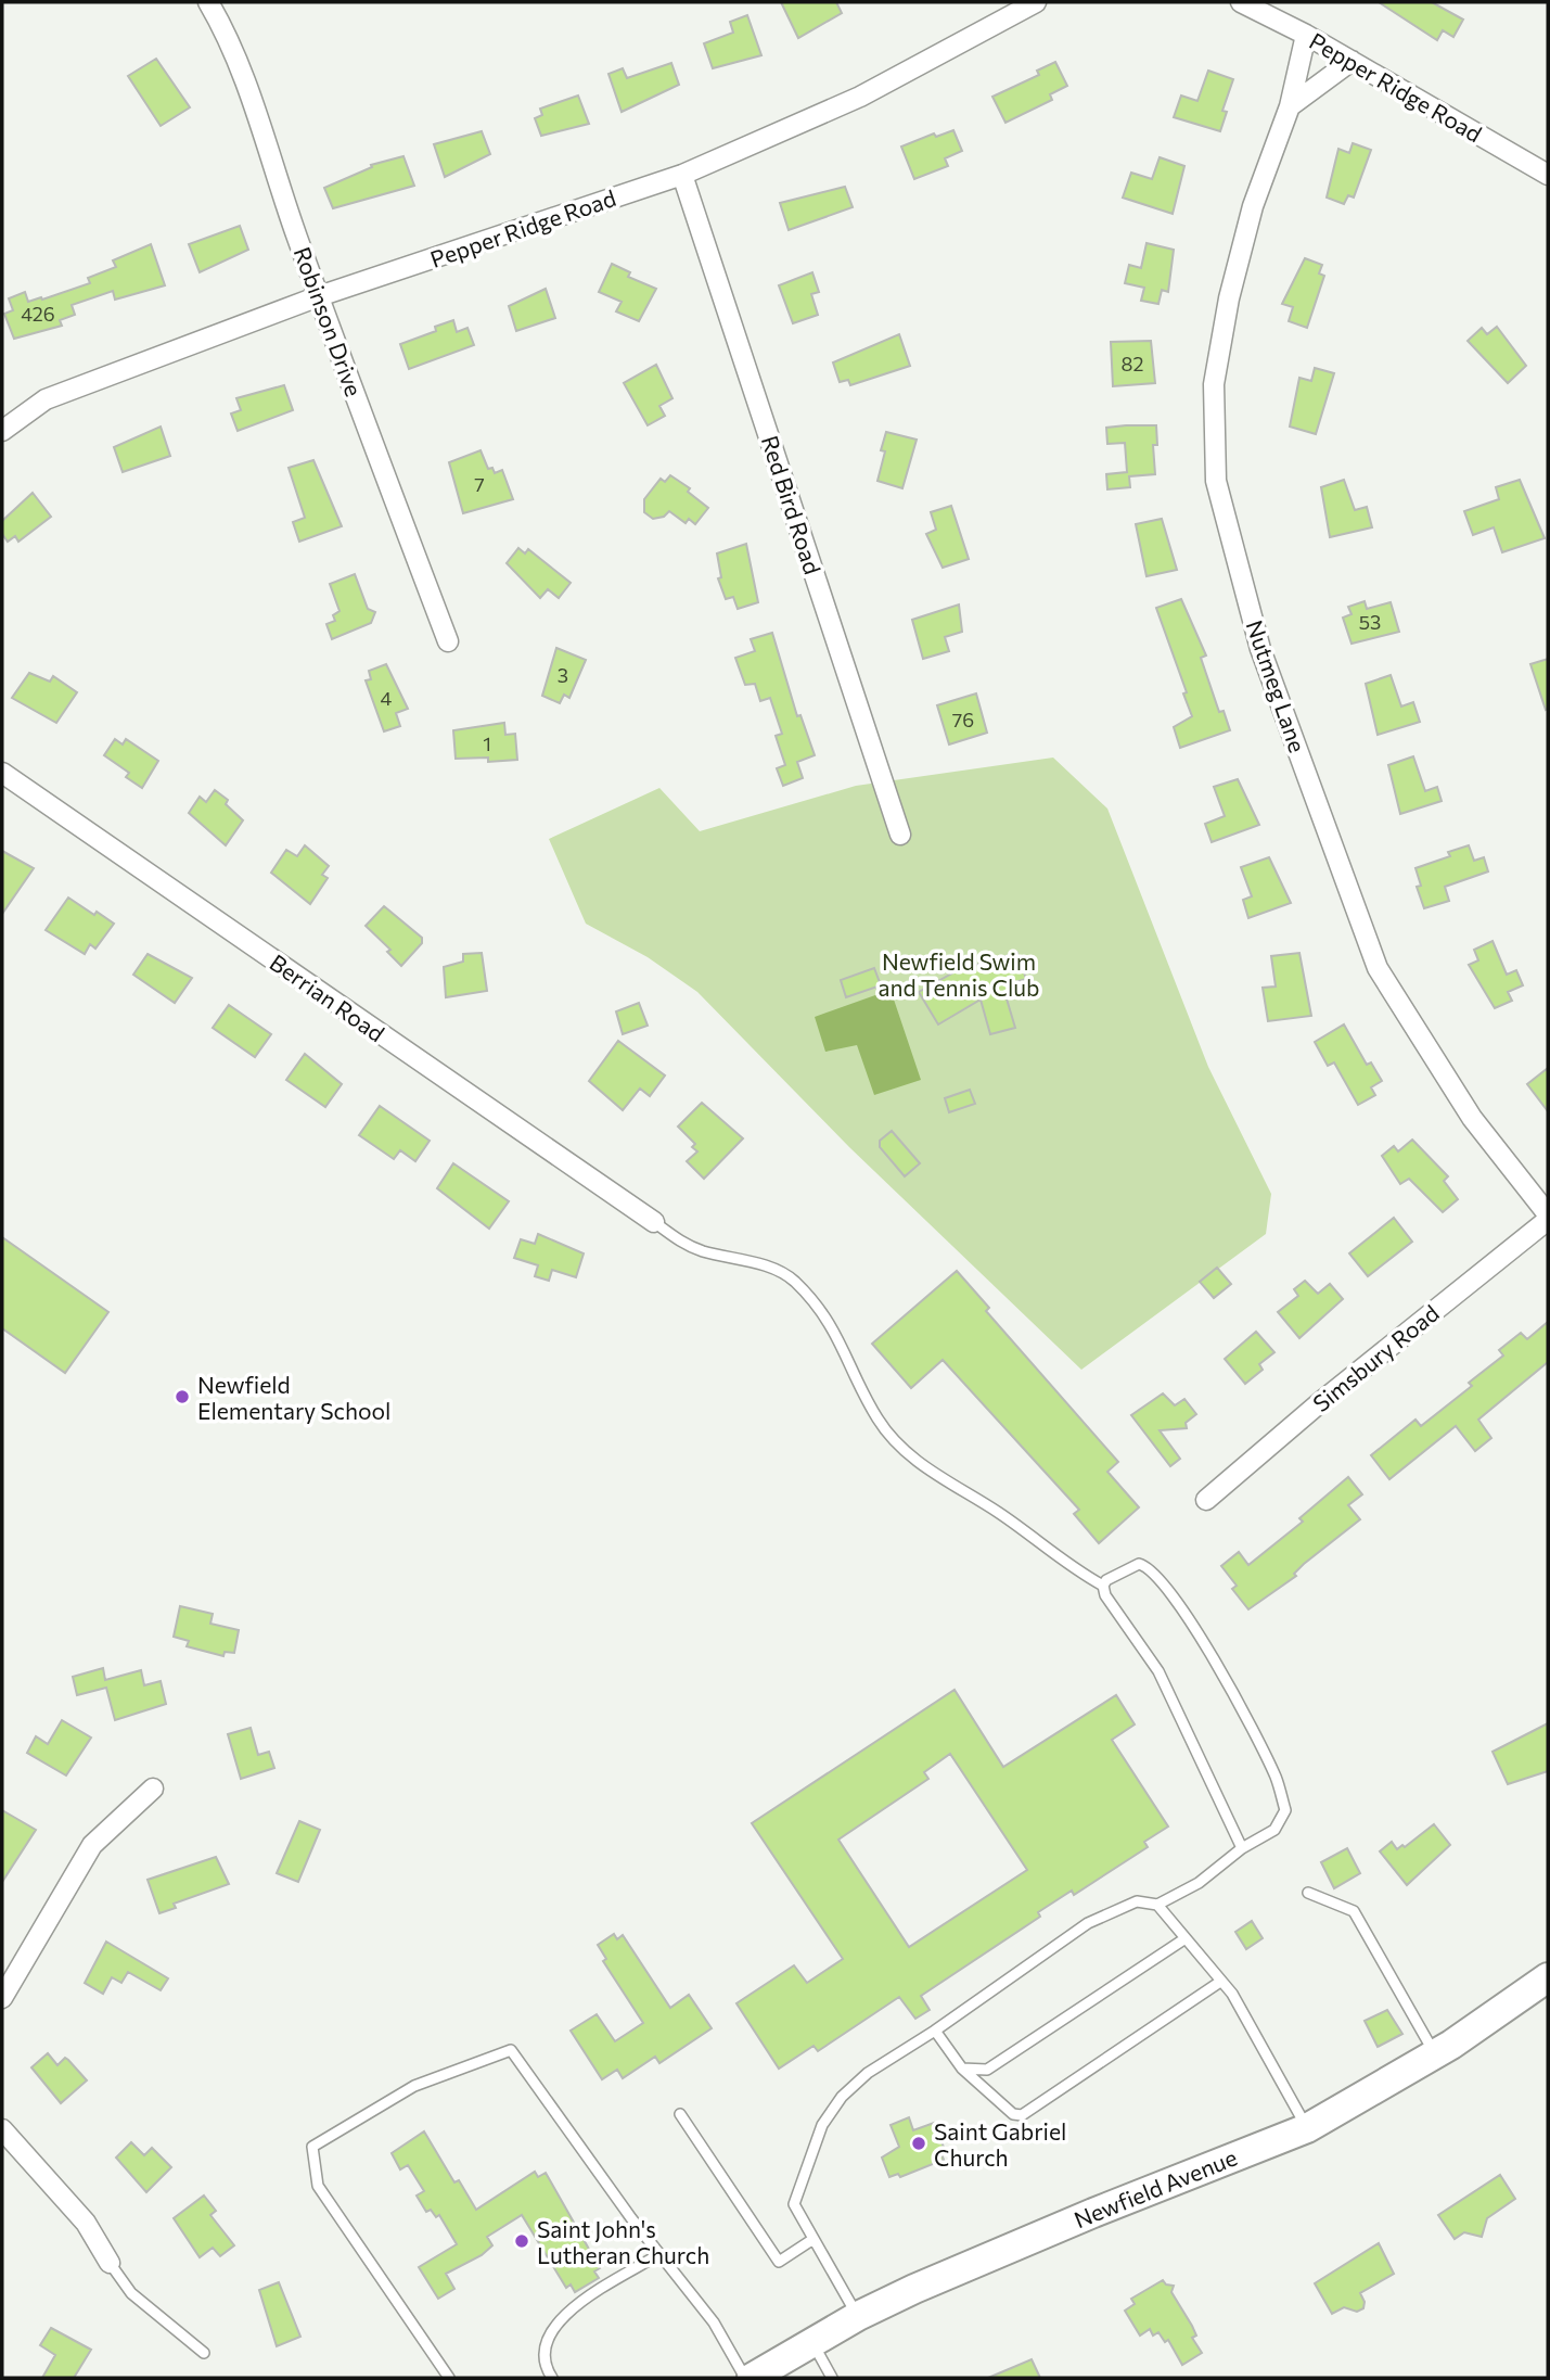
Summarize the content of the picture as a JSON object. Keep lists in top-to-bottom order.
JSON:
{
  "streets": {
    "main road": ["Newfield Avenue"],
    "street": [
      "Pepper Ridge Road",
      "Robinson Drive",
      "Red Bird Road",
      "Nutmeg Lane",
      "Berrian Road",
      "Simsbury Road"
    ]
  },
  "crossings": [
    ["Pepper Ridge Road", "Robinson Drive"],
    ["Pepper Ridge Road", "Red Bird Road"],
    ["Pepper Ridge Road", "Nutmeg Lane"],
    ["Nutmeg Lane", "Simsbury Road"]
  ],
  "parks": ["Newfield Swim and Tennis Club"],
  "places": ["Newfield Elementary School", "Saint Gabriel Church", "Saint John's Lutheran Church"],
  "house_numbers": [
    "426",
    "82",
    "7",
    "53",
    "3",
    "4",
    "76",
    "1"
  ]
}
